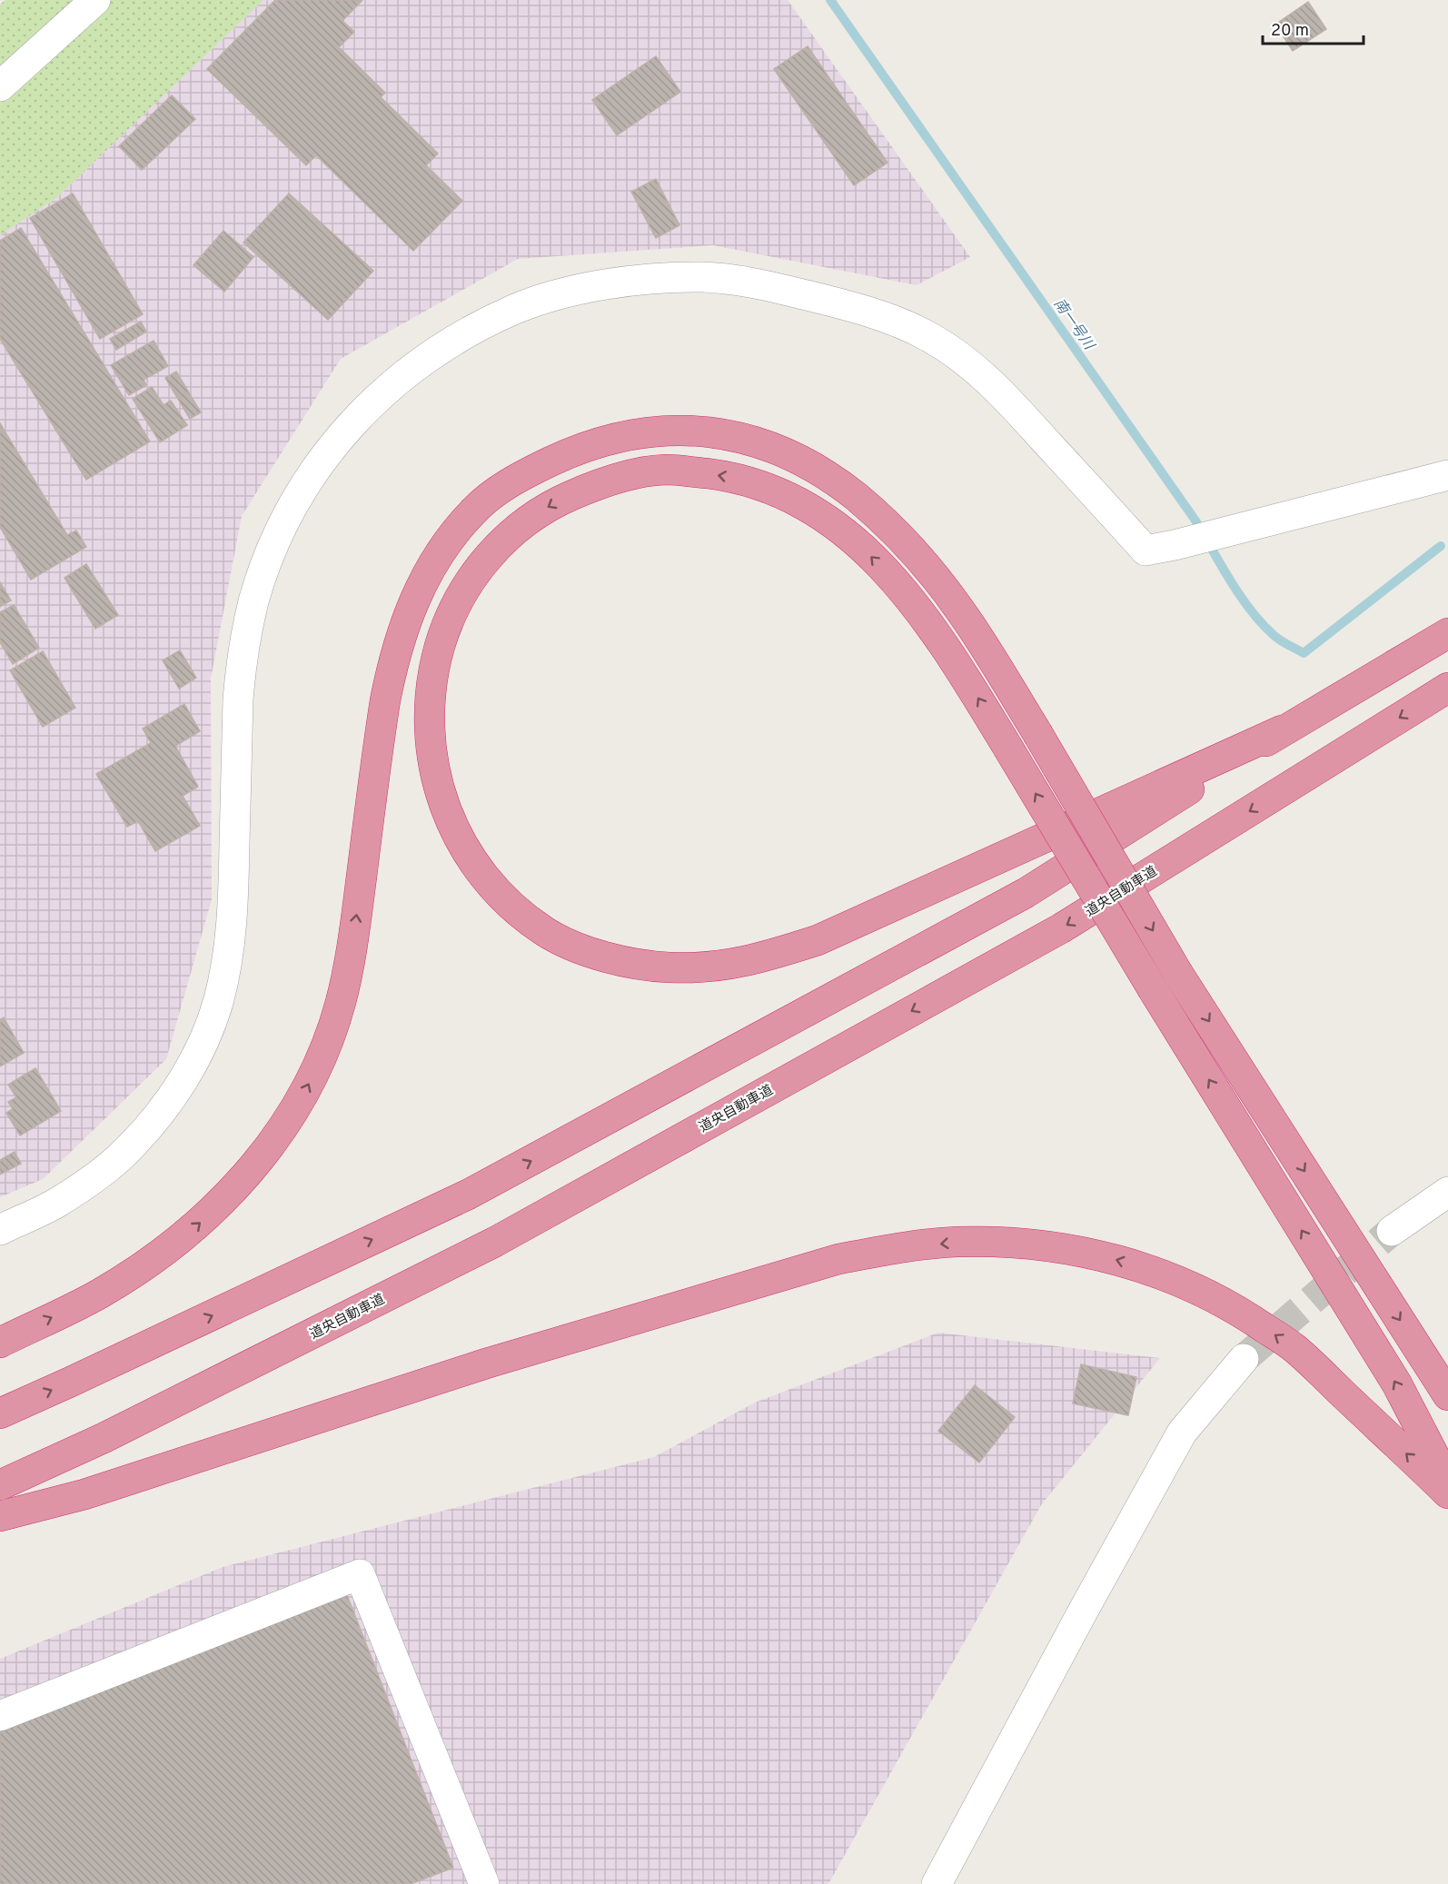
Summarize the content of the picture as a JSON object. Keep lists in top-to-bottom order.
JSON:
{
  "streets": {
    "highway": ["道央自動車道"]
  },
  "water": ["南一号川"],
  "scale_bar": "20 m"
}
